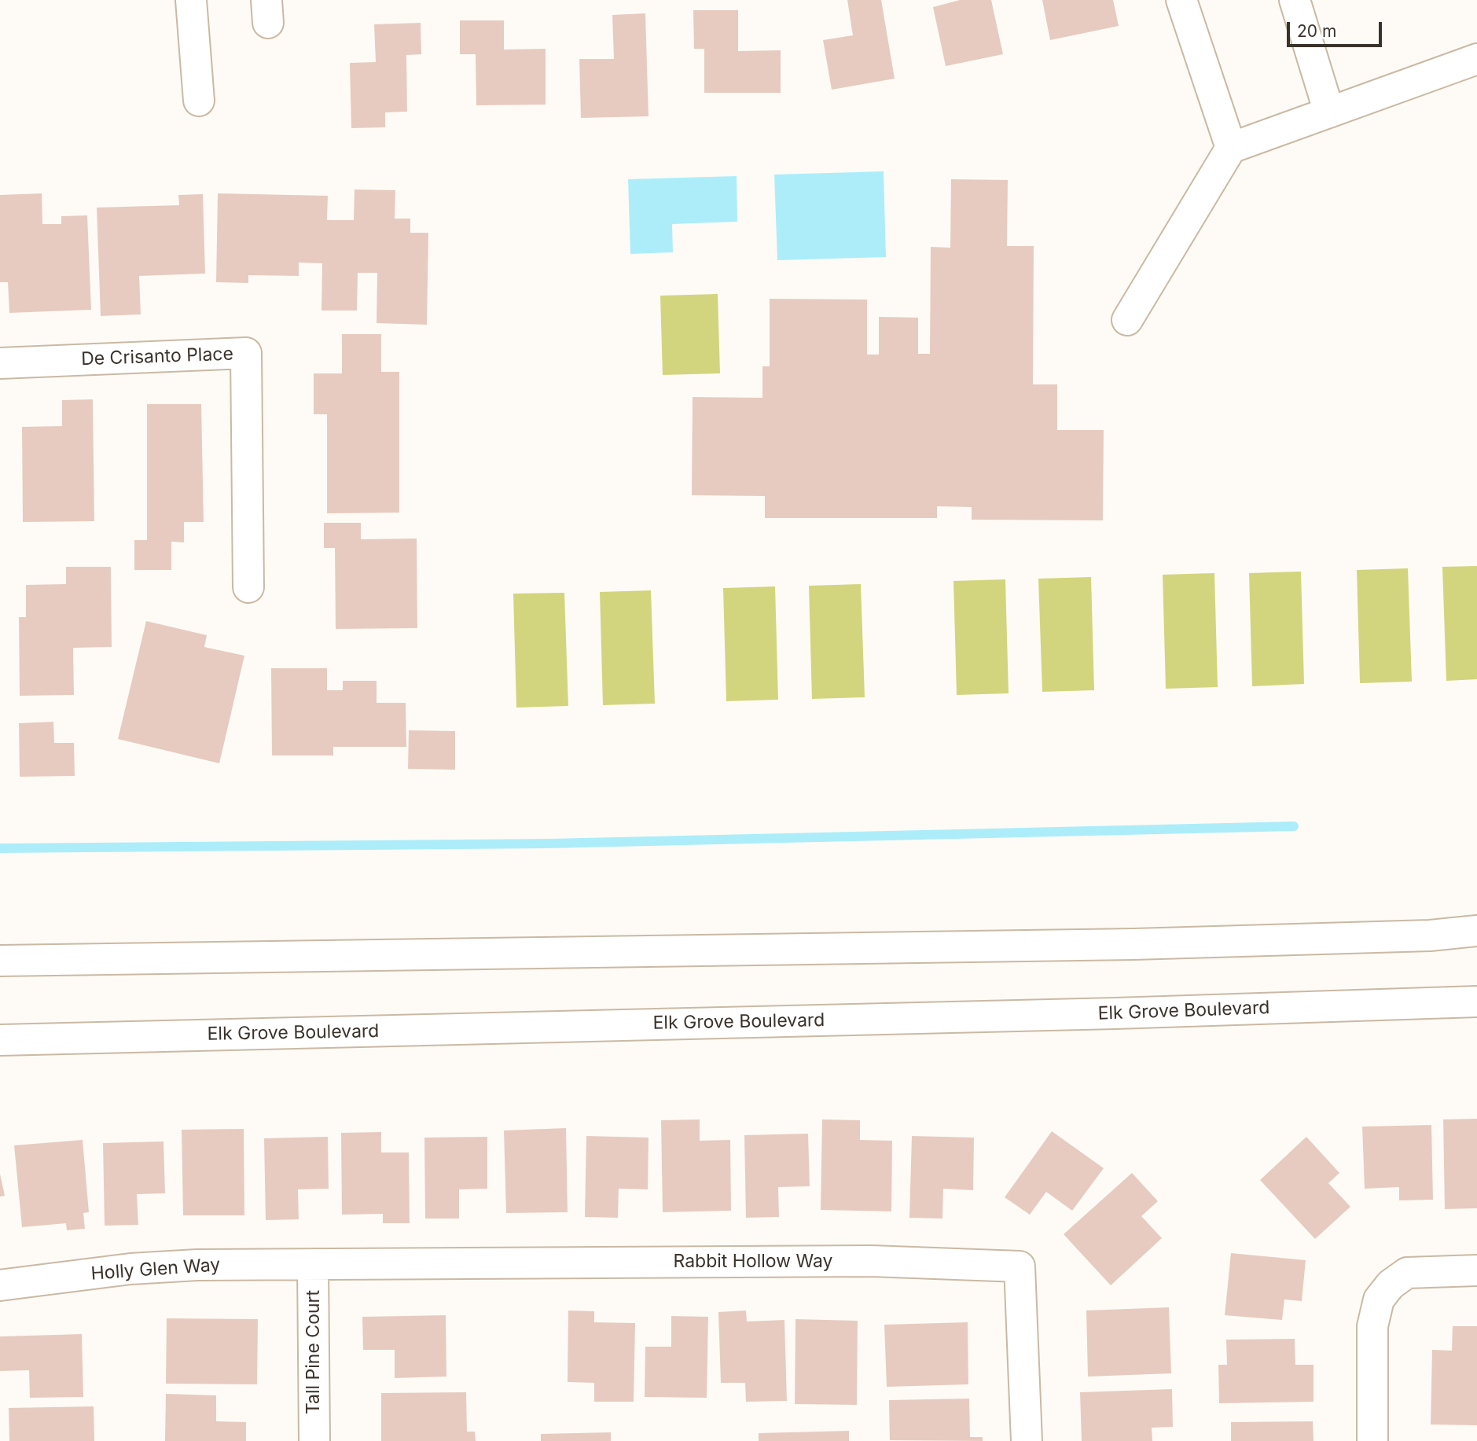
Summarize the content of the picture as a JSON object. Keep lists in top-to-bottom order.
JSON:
{
  "streets": {
    "main road": [
      "De Crisanto Place",
      "Elk Grove Boulevard",
      "Rabbit Hollow Way",
      "Holly Glen Way",
      "Tall Pine Court"
    ]
  },
  "crossings": [
    ["Rabbit Hollow Way", "Holly Glen Way"],
    ["Rabbit Hollow Way", "Tall Pine Court"],
    ["Holly Glen Way", "Tall Pine Court"]
  ],
  "scale_bar": "20 m"
}
